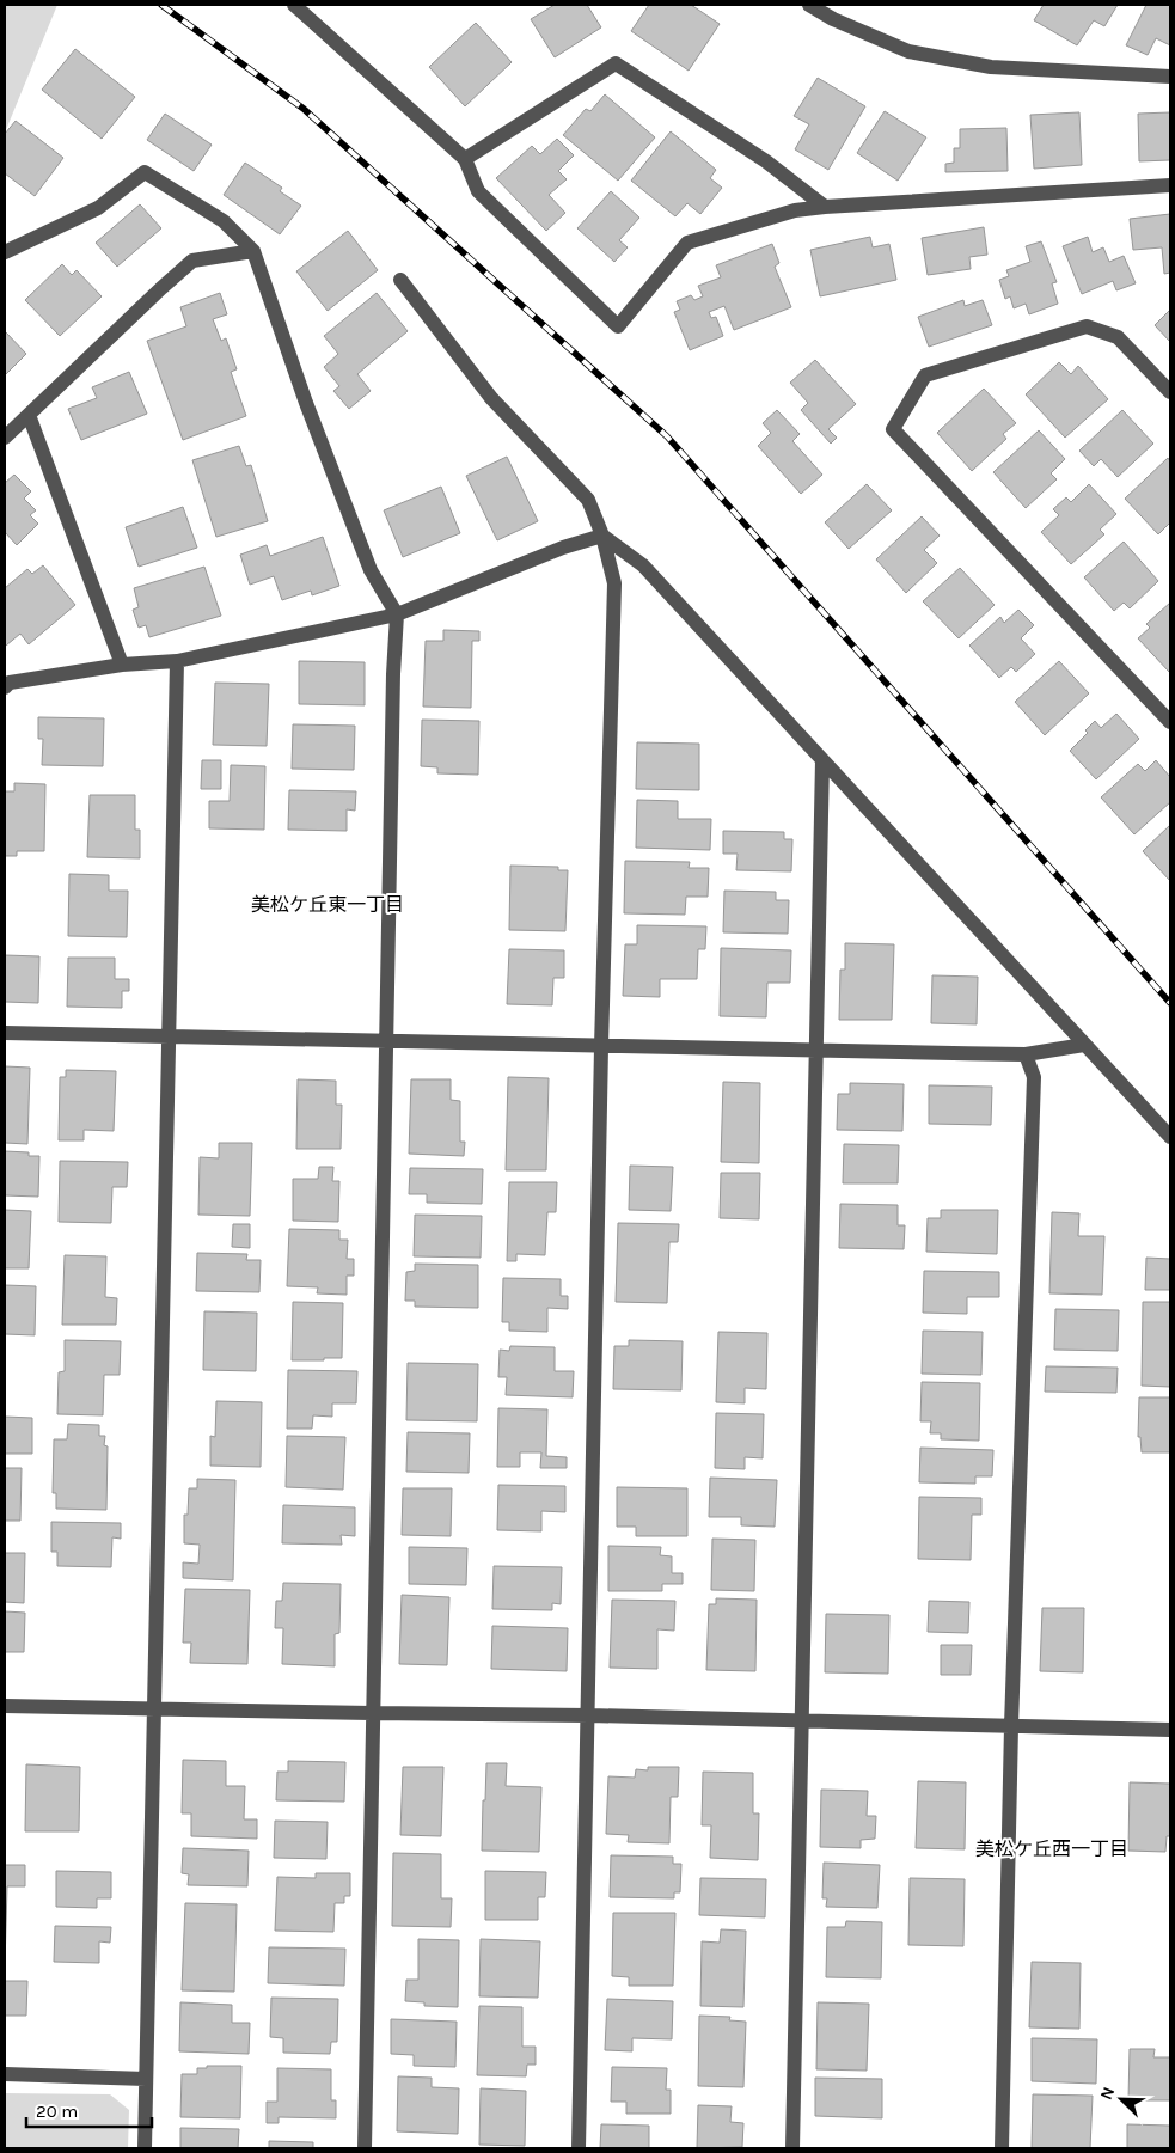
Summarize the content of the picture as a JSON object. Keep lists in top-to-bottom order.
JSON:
{
  "districts": ["美松ケ丘東一丁目", "美松ケ丘西一丁目"],
  "scale_bar": "20 m",
  "north": "top left"
}
